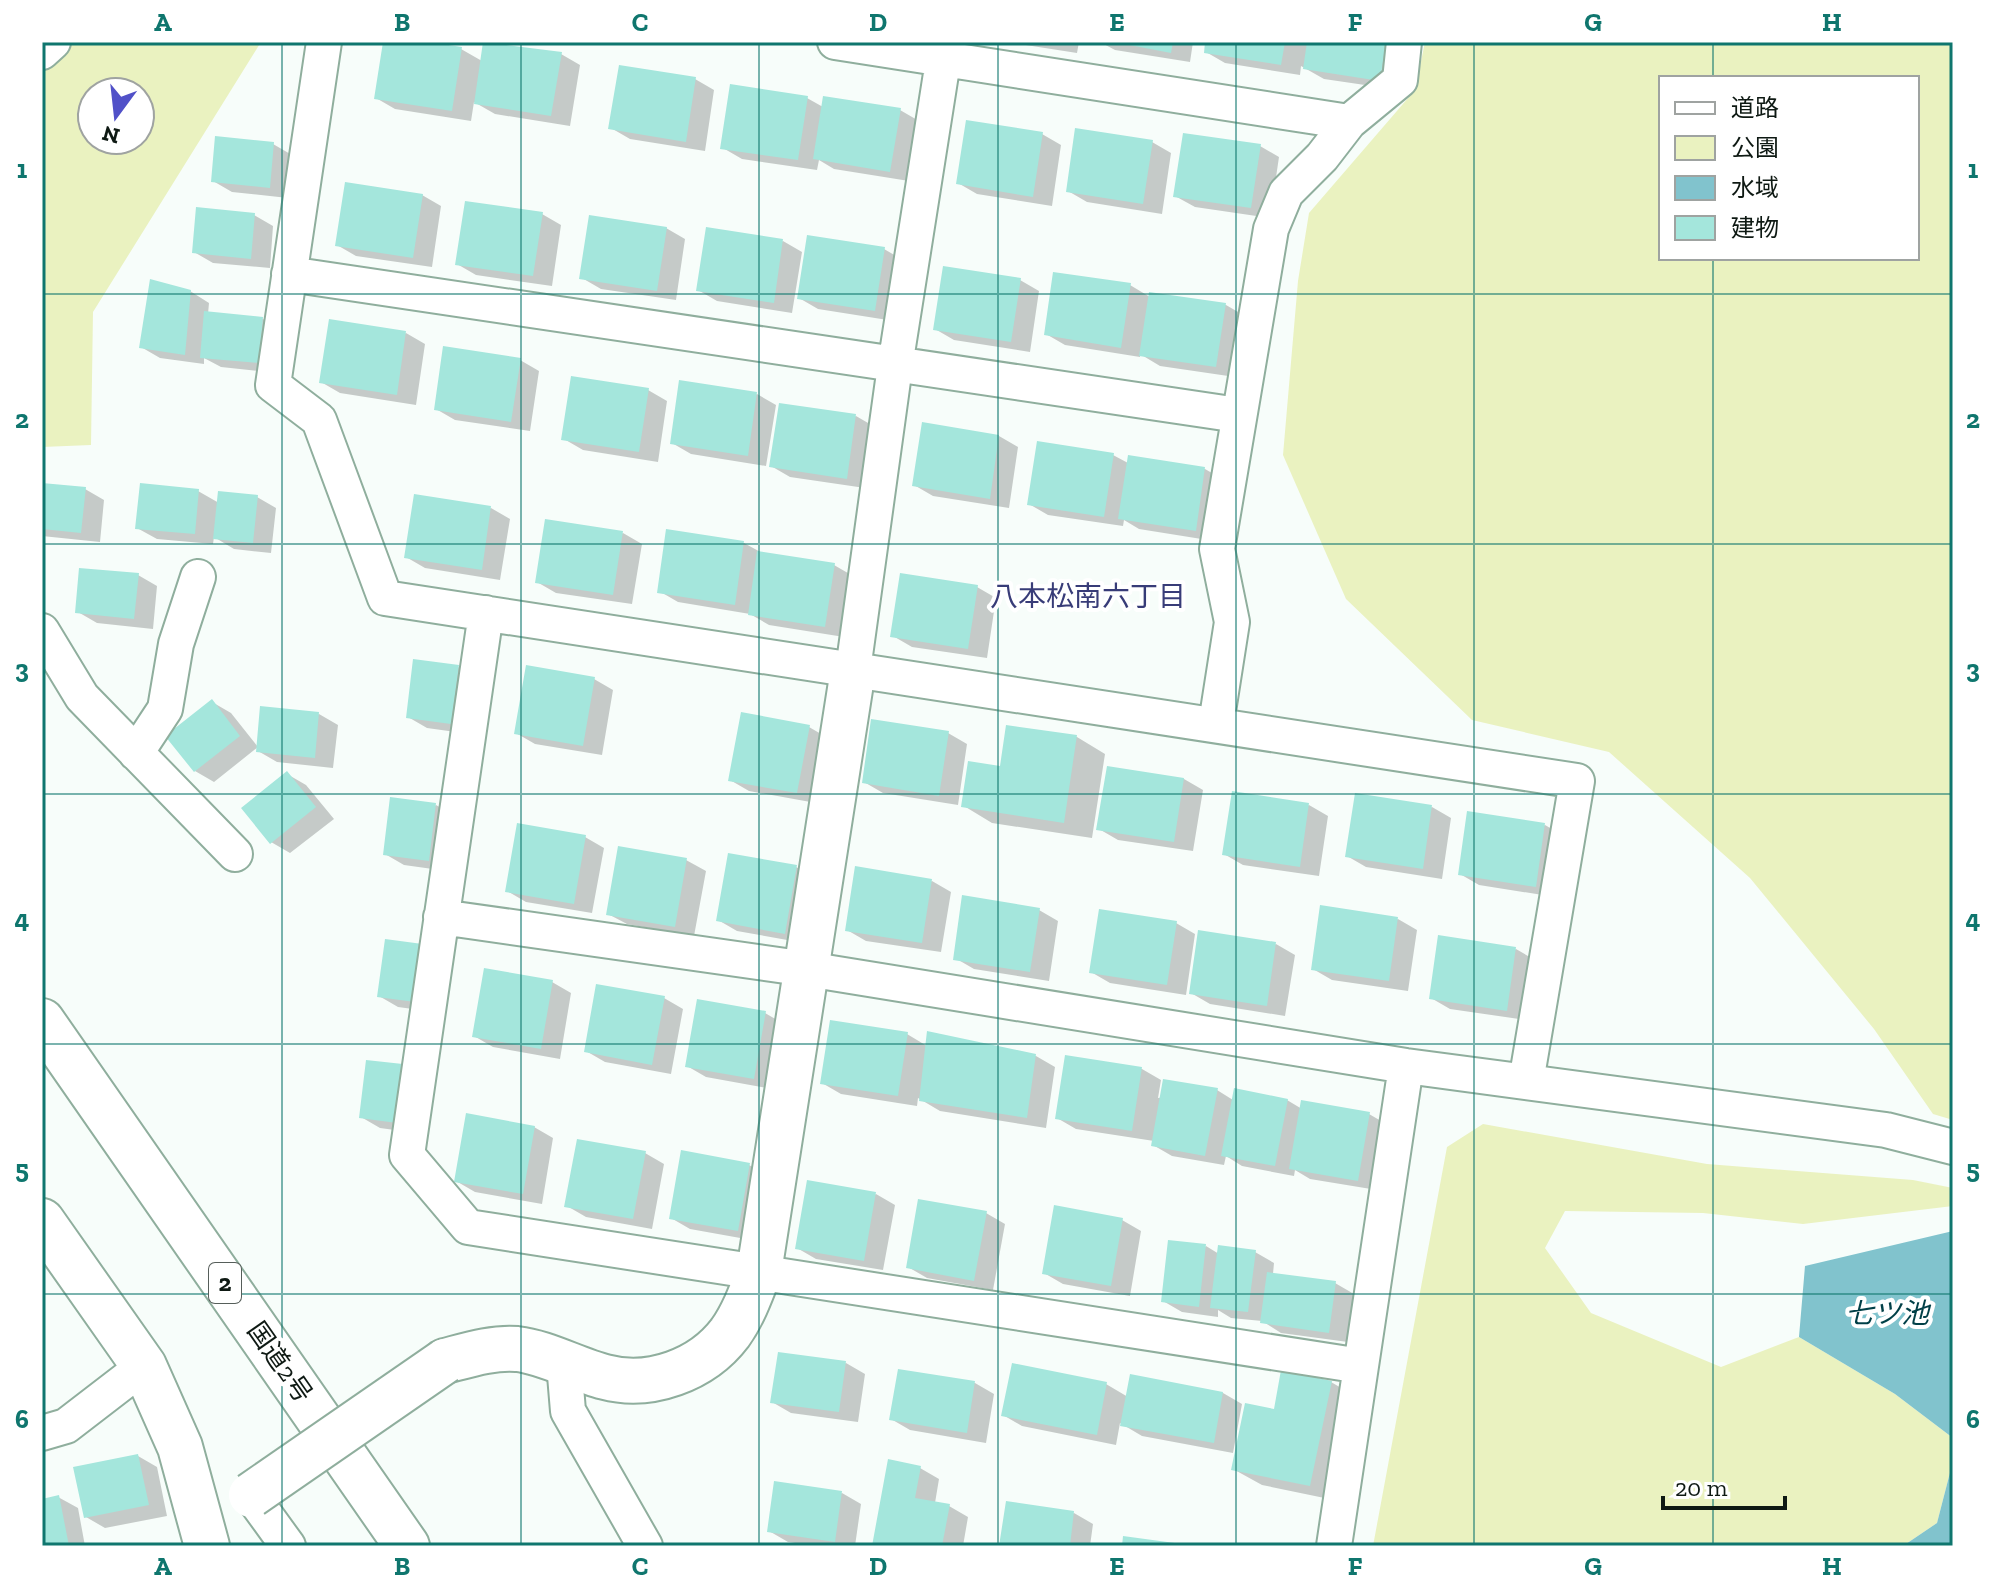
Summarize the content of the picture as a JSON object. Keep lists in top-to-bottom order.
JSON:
{
  "streets": {
    "main road": ["2", "国道2号"]
  },
  "districts": ["八本松南六丁目"],
  "water": ["七ツ池"],
  "legend": [
    "道路",
    "公園",
    "水域",
    "建物"
  ],
  "scale_bar": "20 m",
  "north": "bottom",
  "grid": {
    "columns": [
      "A",
      "B",
      "C",
      "D",
      "E",
      "F",
      "G",
      "H"
    ],
    "rows": [
      "1",
      "2",
      "3",
      "4",
      "5",
      "6"
    ]
  }
}
